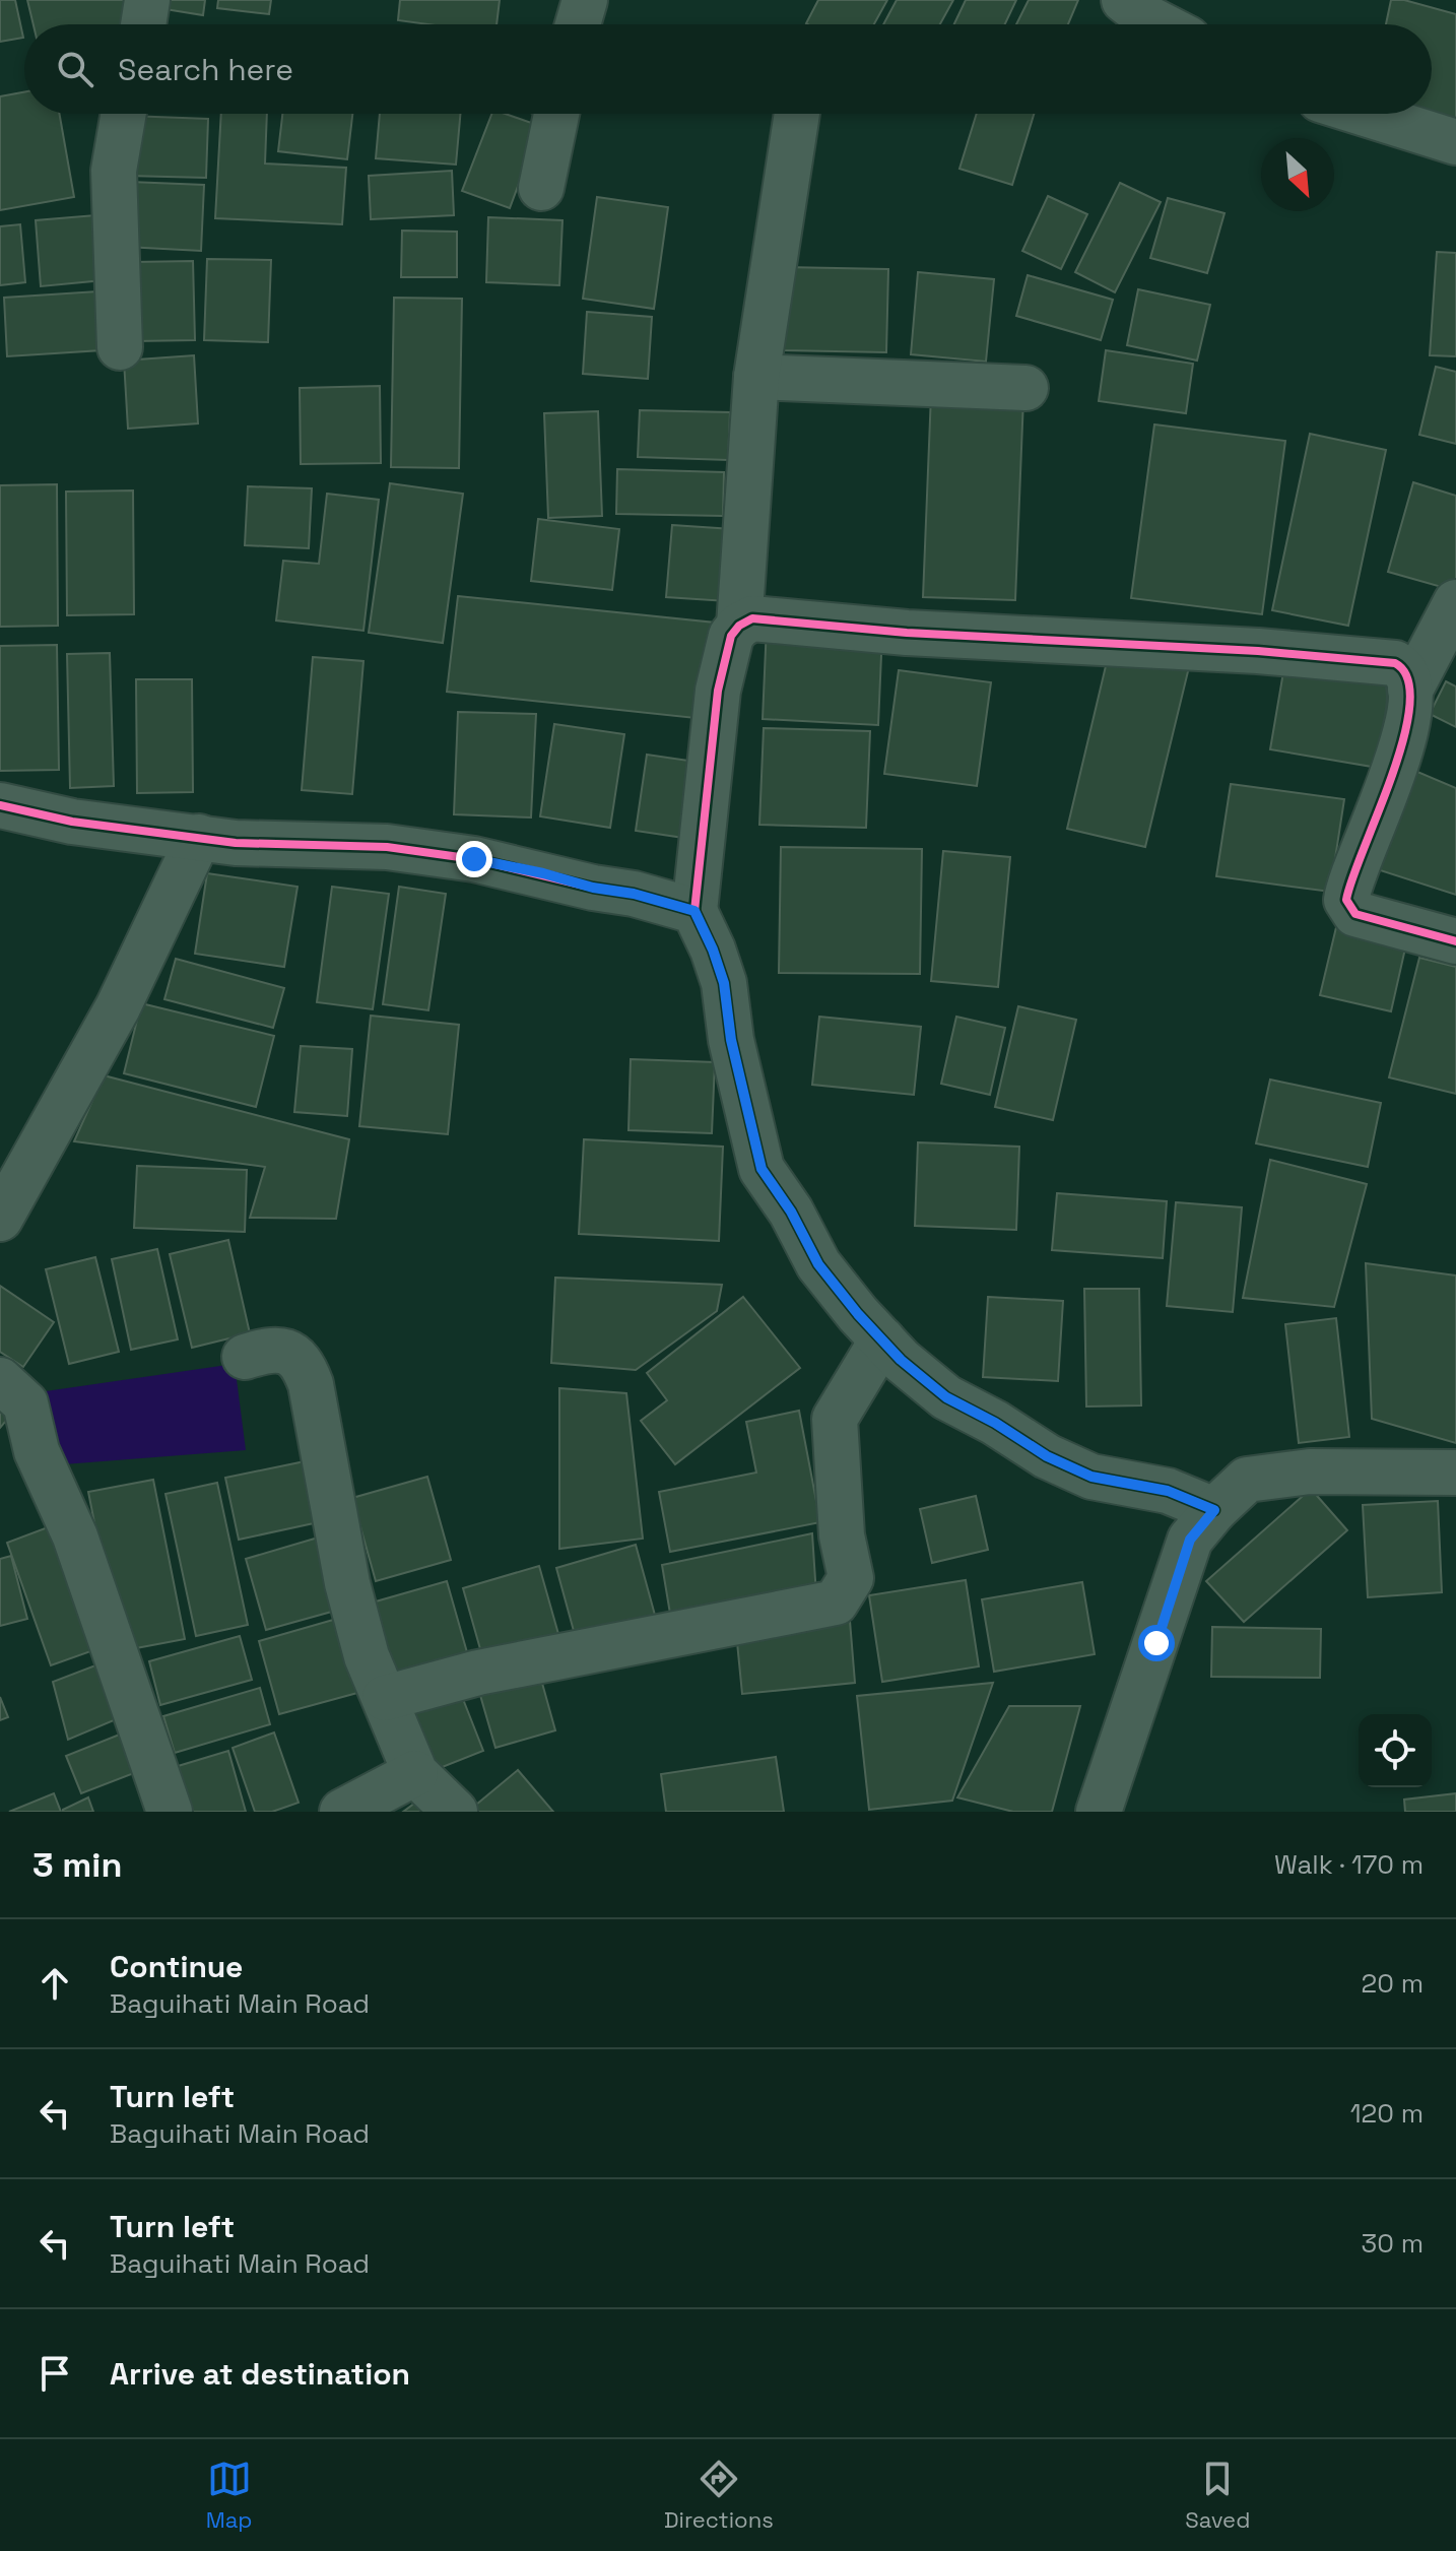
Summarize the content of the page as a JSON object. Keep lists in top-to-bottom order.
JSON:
{
  "north": "bottom right",
  "page": {
    "search": "Search here",
    "heading": ["3 min", "Walk · 170 m"],
    "list": [
      ["Continue", "Baguihati Main Road", "20 m"],
      ["Turn left", "Baguihati Main Road", "120 m"],
      ["Turn left", "Baguihati Main Road", "30 m"],
      "Arrive at destination"
    ],
    "nav": ["Map", "Directions", "Saved"]
  }
}
